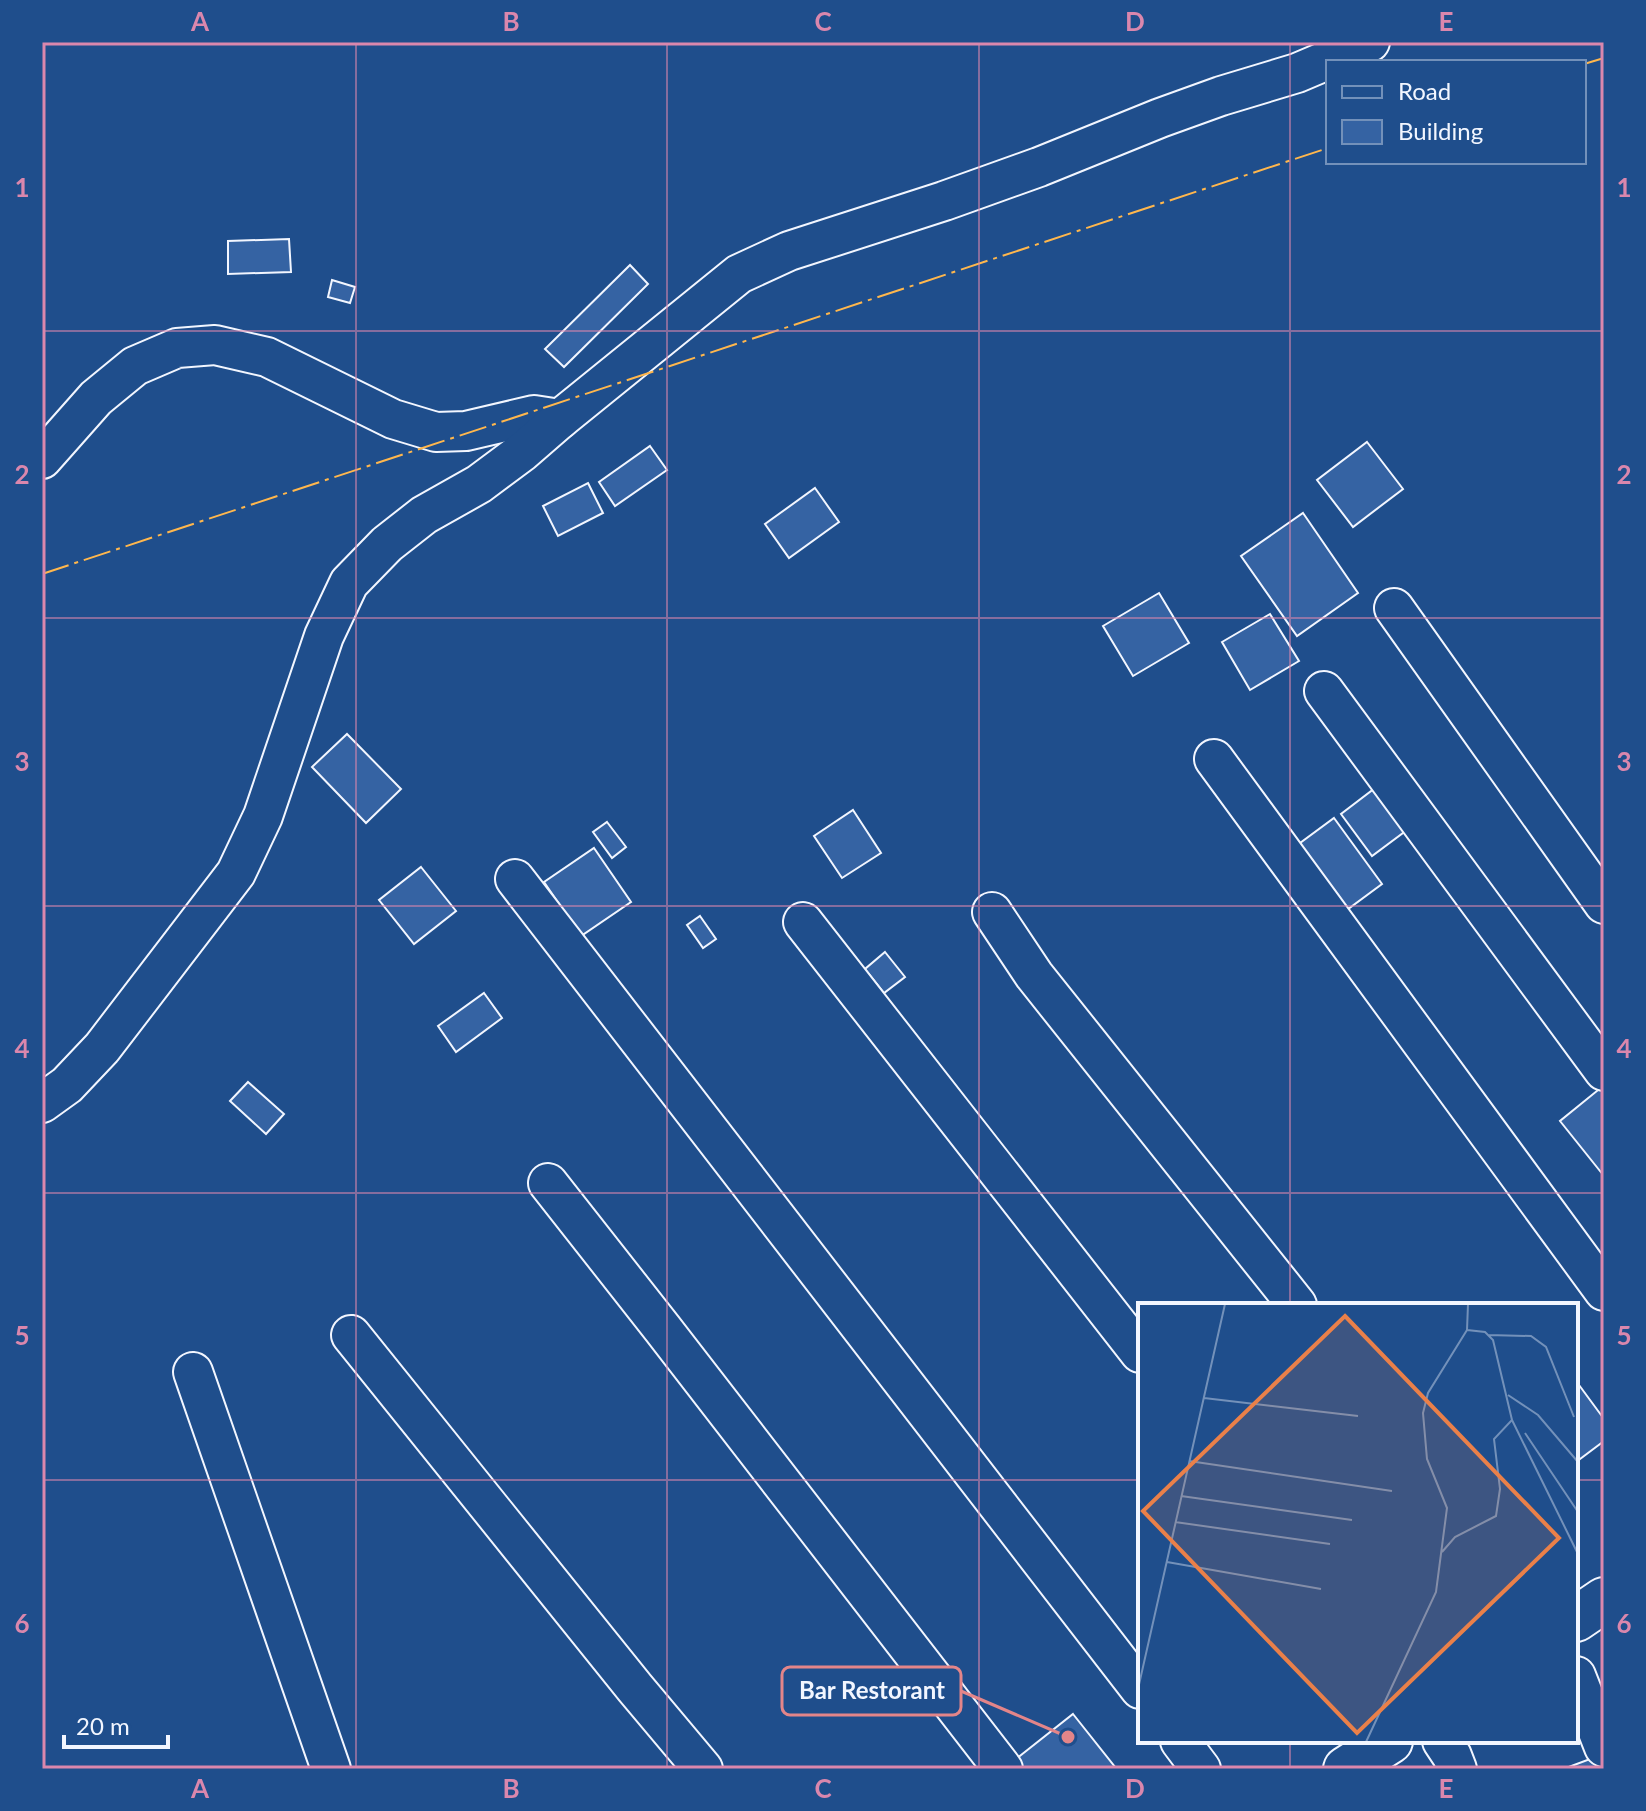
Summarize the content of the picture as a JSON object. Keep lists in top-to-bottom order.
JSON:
{
  "places": ["Bar Restorant"],
  "legend": ["Road", "Building"],
  "scale_bar": "20 m",
  "grid": {
    "columns": [
      "A",
      "B",
      "C",
      "D",
      "E"
    ],
    "rows": [
      "1",
      "2",
      "3",
      "4",
      "5",
      "6"
    ]
  }
}
